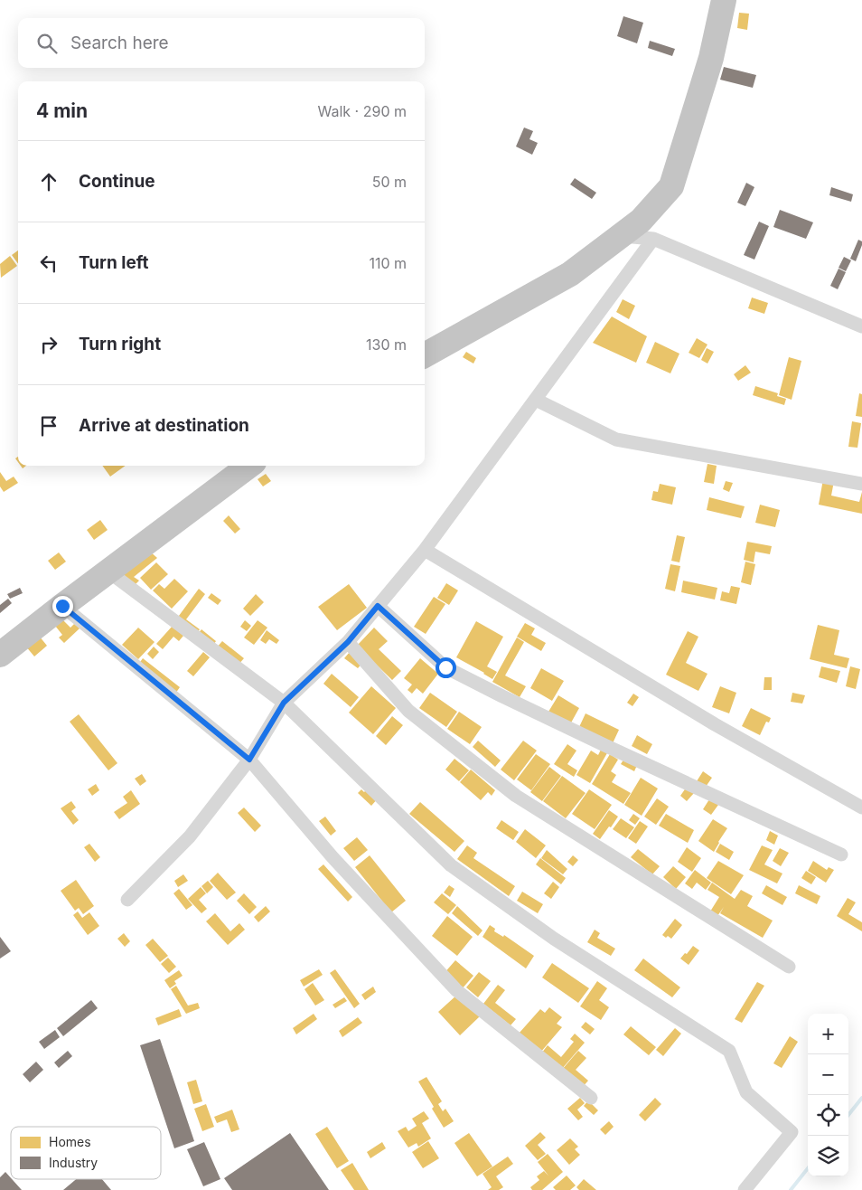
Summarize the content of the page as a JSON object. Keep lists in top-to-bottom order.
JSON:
{
  "legend": ["Homes", "Industry"],
  "page": {
    "search": "Search here",
    "heading": ["4 min", "Walk · 290 m"],
    "list": [
      ["Continue", "50 m"],
      ["Turn left", "110 m"],
      ["Turn right", "130 m"],
      "Arrive at destination"
    ],
    "map_buttons": ["+", "−"]
  }
}
